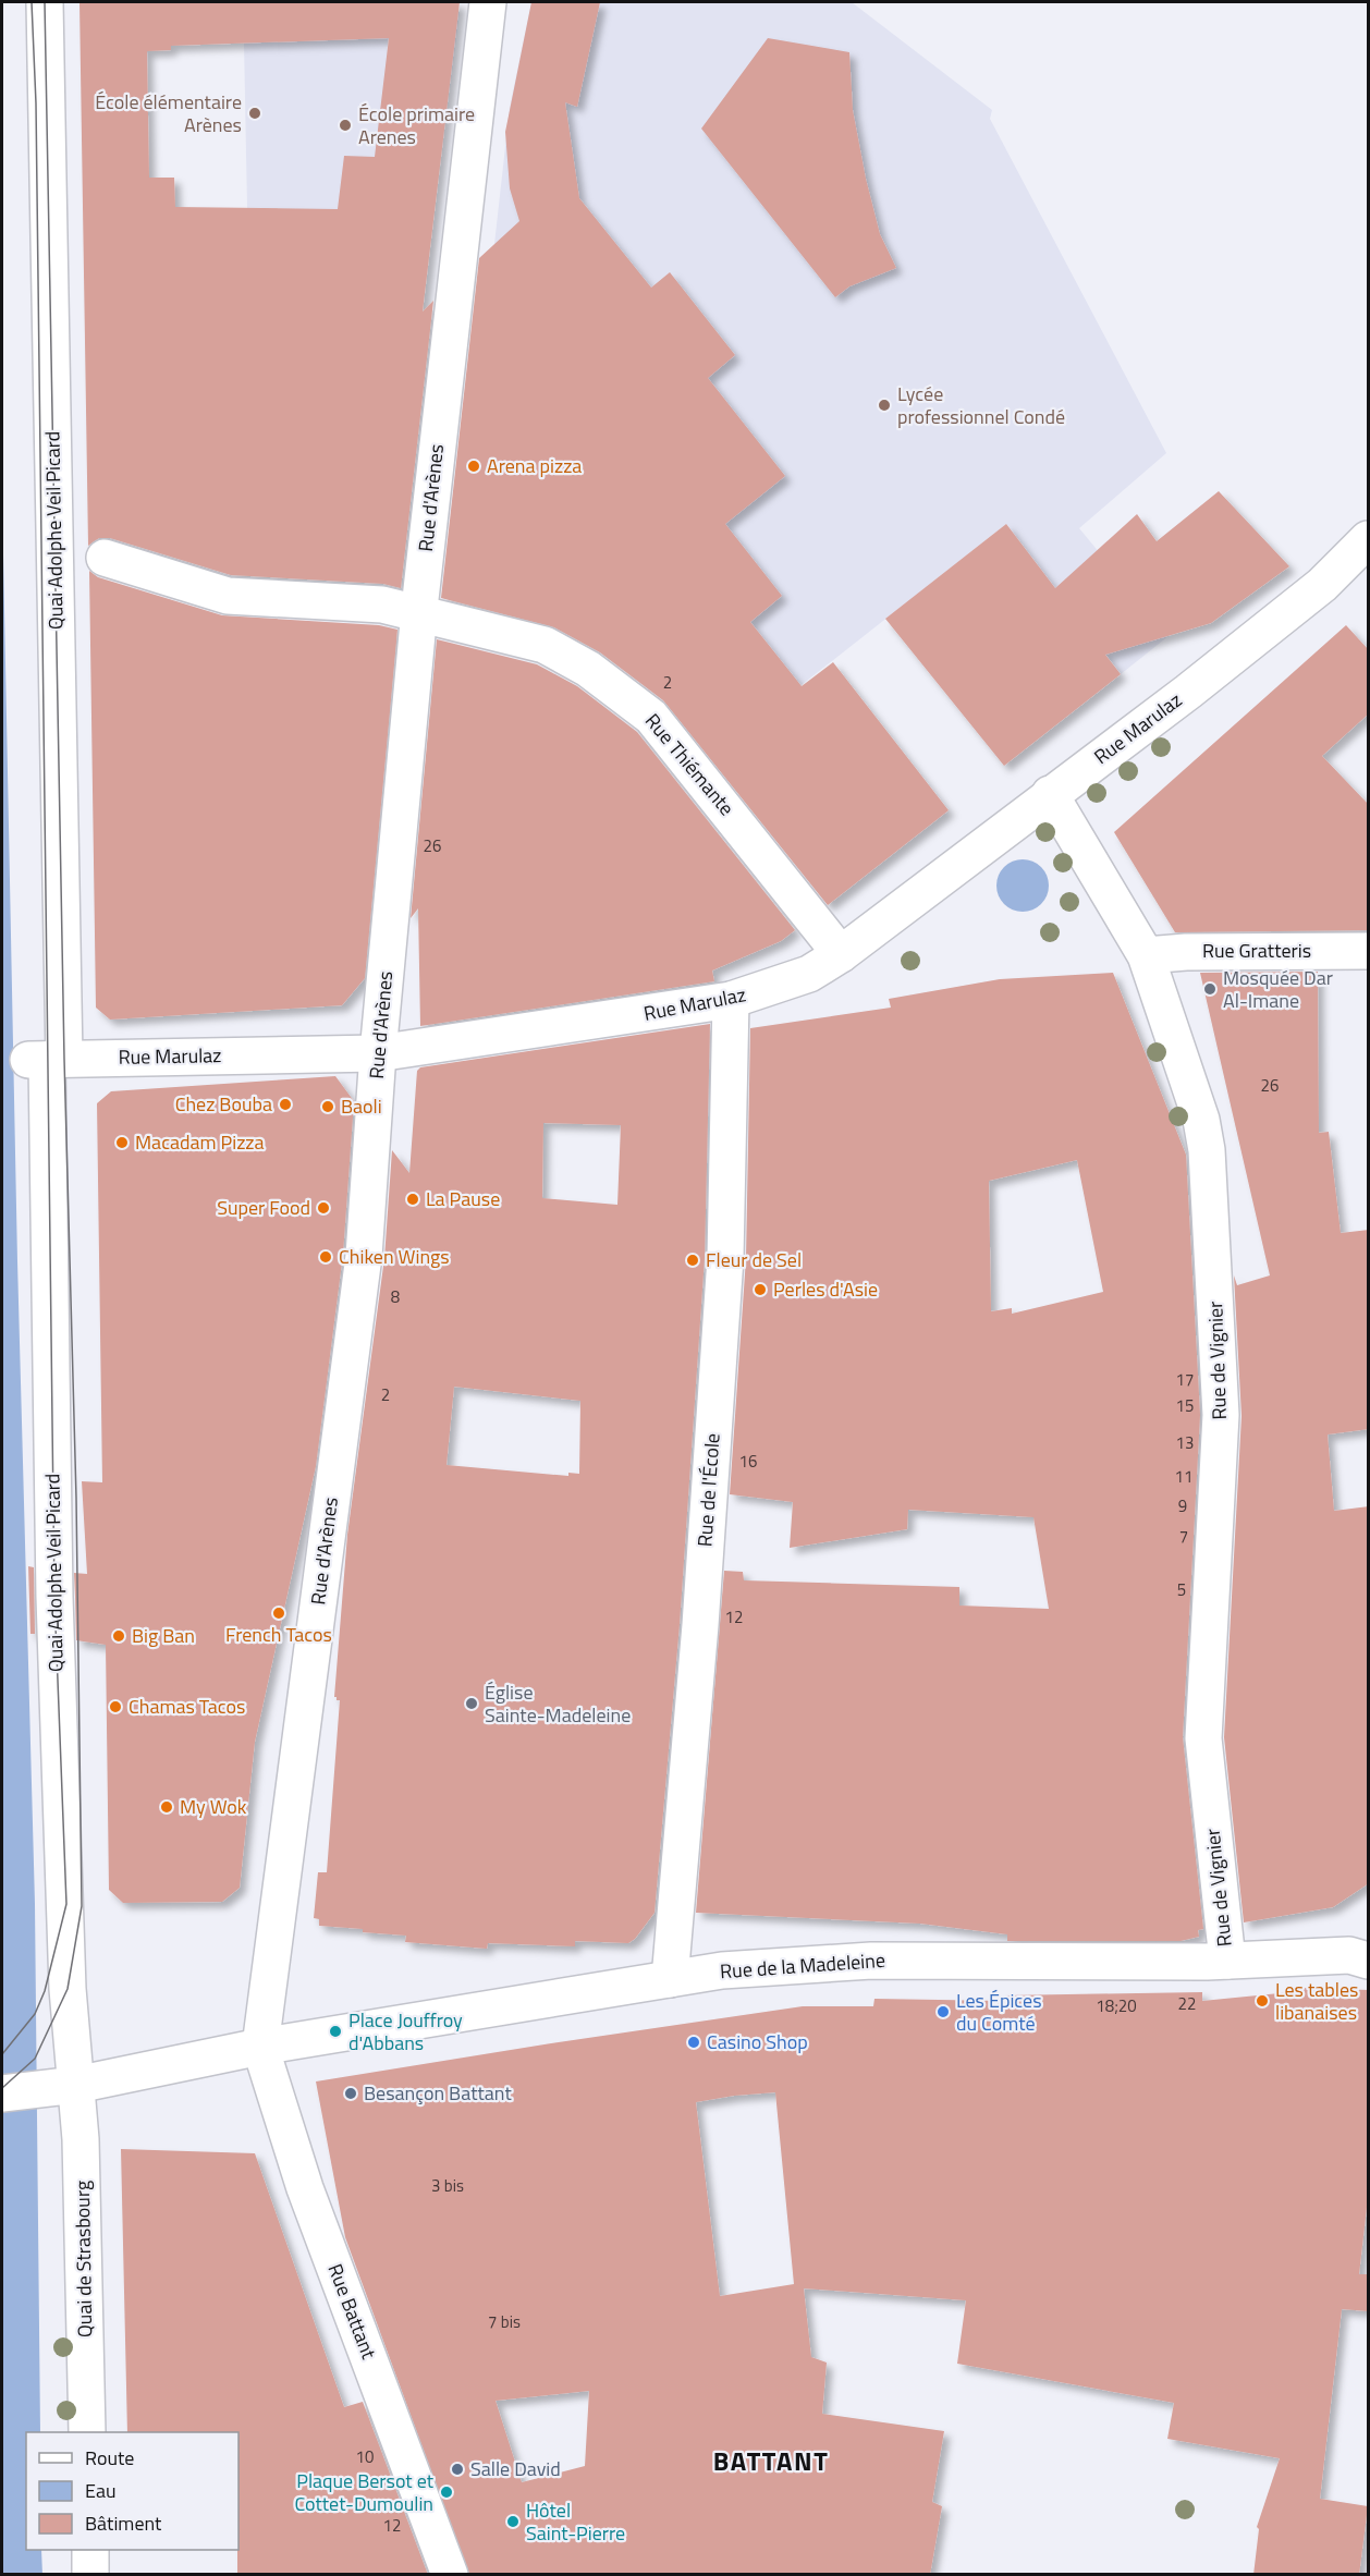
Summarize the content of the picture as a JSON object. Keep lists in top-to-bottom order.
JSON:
{
  "streets": {
    "street": [
      "Rue d'Arènes",
      "Quai Adolphe Veil Picard",
      "Rue Marulaz",
      "Rue Thiémante",
      "Rue Gratteris",
      "Rue de Vignier",
      "Rue de l'École",
      "Rue de la Madeleine",
      "Quai de Strasbourg",
      "Rue Battant"
    ]
  },
  "crossings": [
    ["Rue d'Arènes", "Rue Marulaz"],
    ["Rue d'Arènes", "Rue Thiémante"],
    ["Rue d'Arènes", "Rue de la Madeleine"],
    ["Rue d'Arènes", "Rue Battant"],
    ["Quai Adolphe Veil Picard", "Rue Marulaz"],
    ["Quai Adolphe Veil Picard", "Quai de Strasbourg"],
    ["Rue Marulaz", "Rue Thiémante"],
    ["Rue Marulaz", "Rue de Vignier"],
    ["Rue Marulaz", "Rue de l'École"],
    ["Rue Gratteris", "Rue de Vignier"],
    ["Rue de Vignier", "Rue de la Madeleine"],
    ["Rue de l'École", "Rue de la Madeleine"],
    ["Rue de la Madeleine", "Rue Battant"]
  ],
  "districts": ["BATTANT"],
  "places": [
    "École élémentaire Arènes",
    "École primaire Arenes",
    "Lycée professionnel Condé",
    "Arena pizza",
    "Mosquée Dar Al-Imane",
    "Chez Bouba",
    "Baoli",
    "Macadam Pizza",
    "La Pause",
    "Super Food",
    "Chiken Wings",
    "Fleur de Sel",
    "Perles d'Asie",
    "French Tacos",
    "Big Ban",
    "Église Sainte-Madeleine",
    "Chamas Tacos",
    "My Wok",
    "Les tables libanaises",
    "Les Épices du Comté",
    "Place Jouffroy d'Abbans",
    "Casino Shop",
    "Besançon Battant",
    "Salle David",
    "Plaque Bersot et Cottet-Dumoulin",
    "Hôtel Saint-Pierre"
  ],
  "house_numbers": [
    "2",
    "26",
    "26",
    "8",
    "17",
    "2",
    "15",
    "13",
    "16",
    "11",
    "9",
    "7",
    "5",
    "12",
    "22",
    "18;20",
    "3 bis",
    "7 bis",
    "10",
    "12"
  ],
  "legend": ["Route", "Eau", "Bâtiment"]
}
